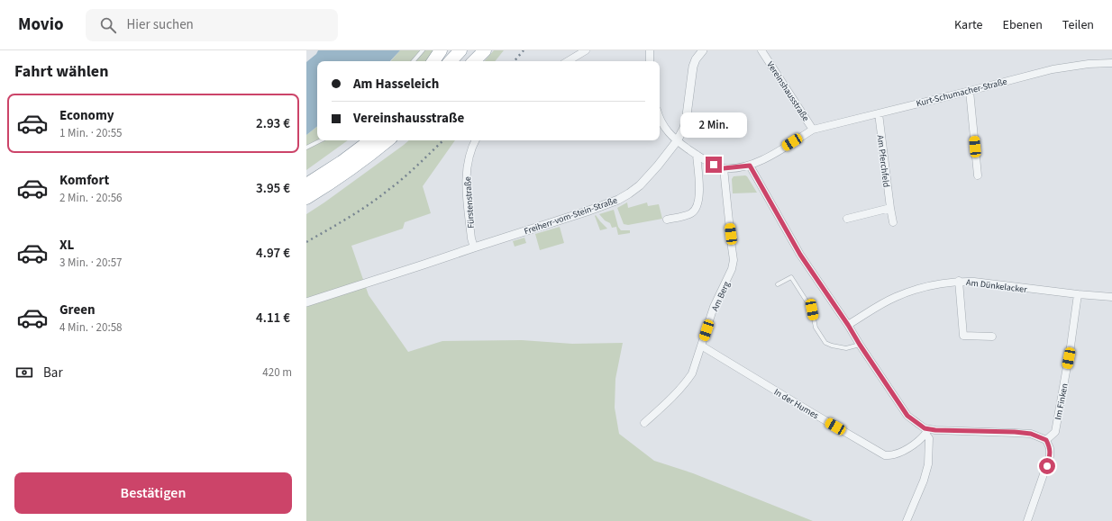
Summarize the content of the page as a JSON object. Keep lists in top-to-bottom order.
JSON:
{
  "streets": {
    "street": [
      "Vereinshausstraße",
      "Kurt-Schumacher-Straße",
      "Am Pferchfeld",
      "Fürstenstraße",
      "Freiherr-vom-Stein-Straße",
      "Am Dünkelacker",
      "Am Berg",
      "Im Finken",
      "In der Humes"
    ]
  },
  "crossings": [
    ["Vereinshausstraße", "Kurt-Schumacher-Straße"],
    ["Vereinshausstraße", "Am Berg"],
    ["Kurt-Schumacher-Straße", "Am Pferchfeld"],
    ["Fürstenstraße", "Freiherr-vom-Stein-Straße"],
    ["Am Dünkelacker", "Im Finken"],
    ["Am Berg", "In der Humes"]
  ],
  "page": {
    "header": "Movio",
    "search": "Hier suchen",
    "nav": ["Karte", "Ebenen", "Teilen"],
    "heading": "Fahrt wählen",
    "banner": ["Am Hasseleich", "Vereinshausstraße"],
    "list": [
      {
        "name": "Economy",
        "note": "1 Min. · 20:55",
        "value": "2.93 €"
      },
      {
        "name": "Komfort",
        "note": "2 Min. · 20:56",
        "value": "3.95 €"
      },
      {
        "name": "XL",
        "note": "3 Min. · 20:57",
        "value": "4.97 €"
      },
      {
        "name": "Green",
        "note": "4 Min. · 20:58",
        "value": "4.11 €"
      }
    ],
    "bubble": "2 Min.",
    "pay": ["Bar", "420 m"],
    "buttons": "Bestätigen"
  }
}
